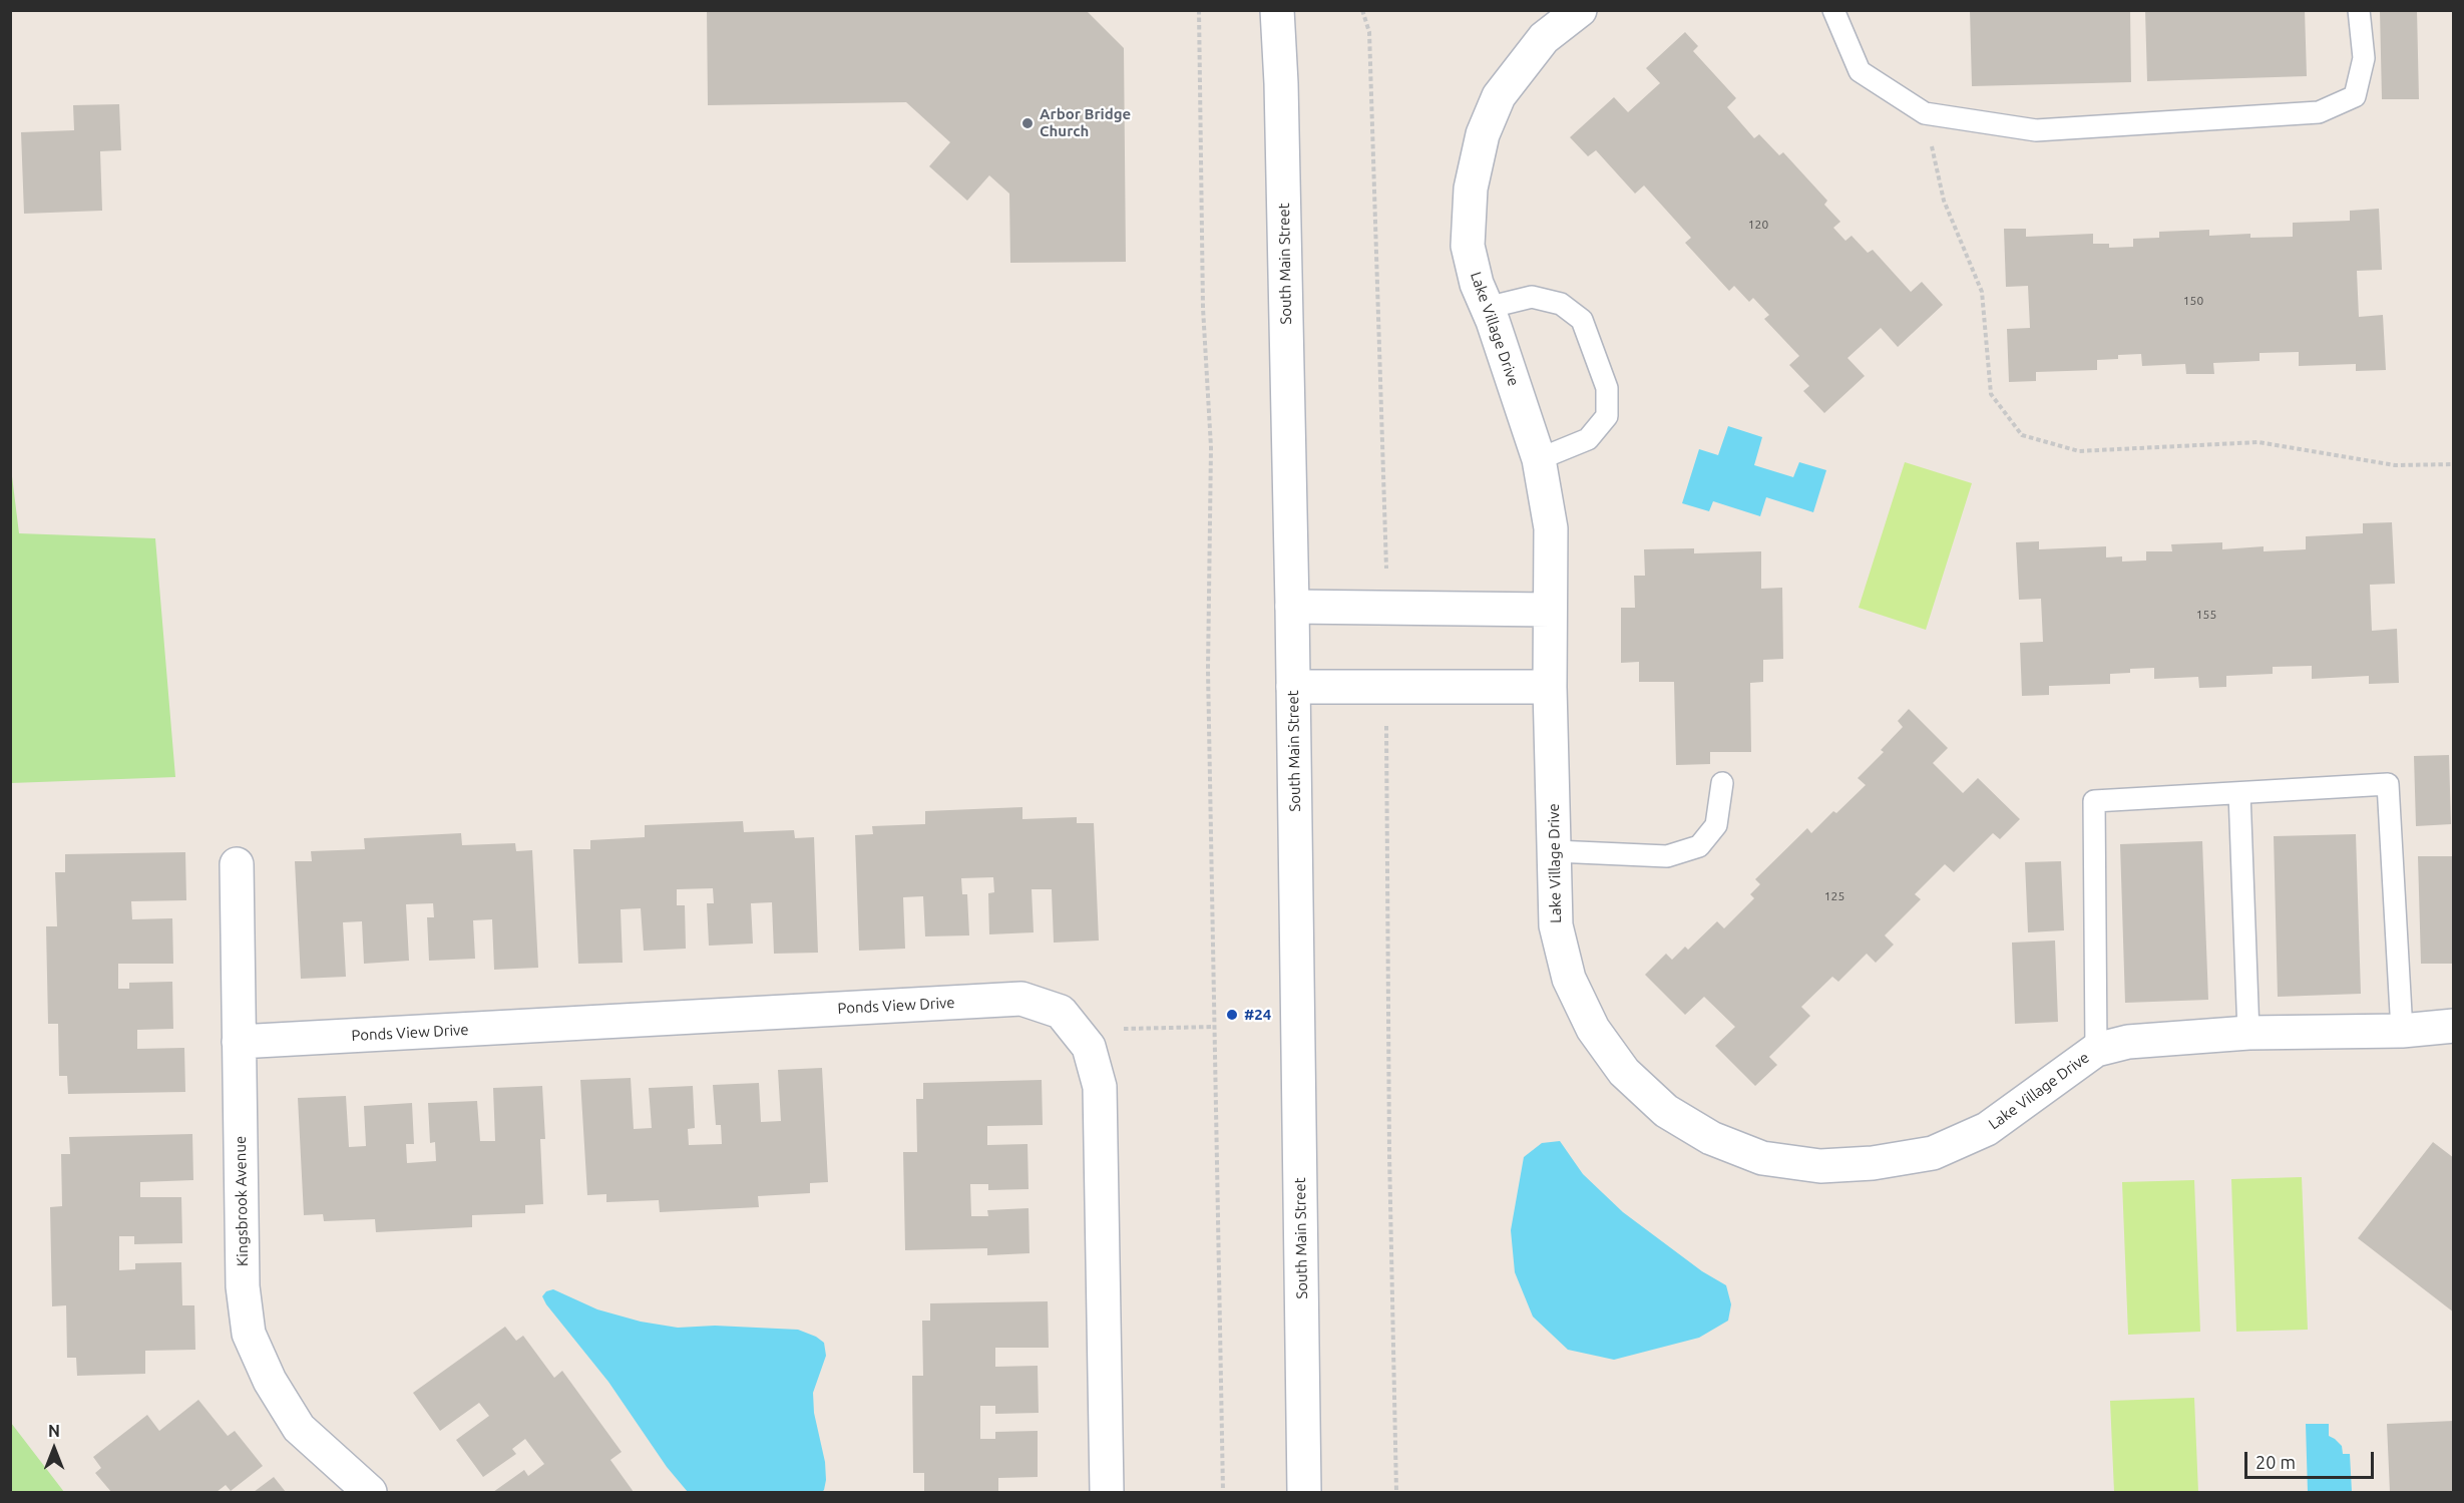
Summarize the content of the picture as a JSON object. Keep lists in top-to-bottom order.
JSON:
{
  "streets": {
    "street": [
      "South Main Street",
      "Lake Village Drive",
      "Ponds View Drive",
      "Kingsbrook Avenue"
    ]
  },
  "crossings": [
    ["Ponds View Drive", "Kingsbrook Avenue"]
  ],
  "places": ["Arbor Bridge Church", "#24"],
  "house_numbers": [
    "120",
    "150",
    "155",
    "125"
  ],
  "scale_bar": "20 m",
  "north": "top"
}
